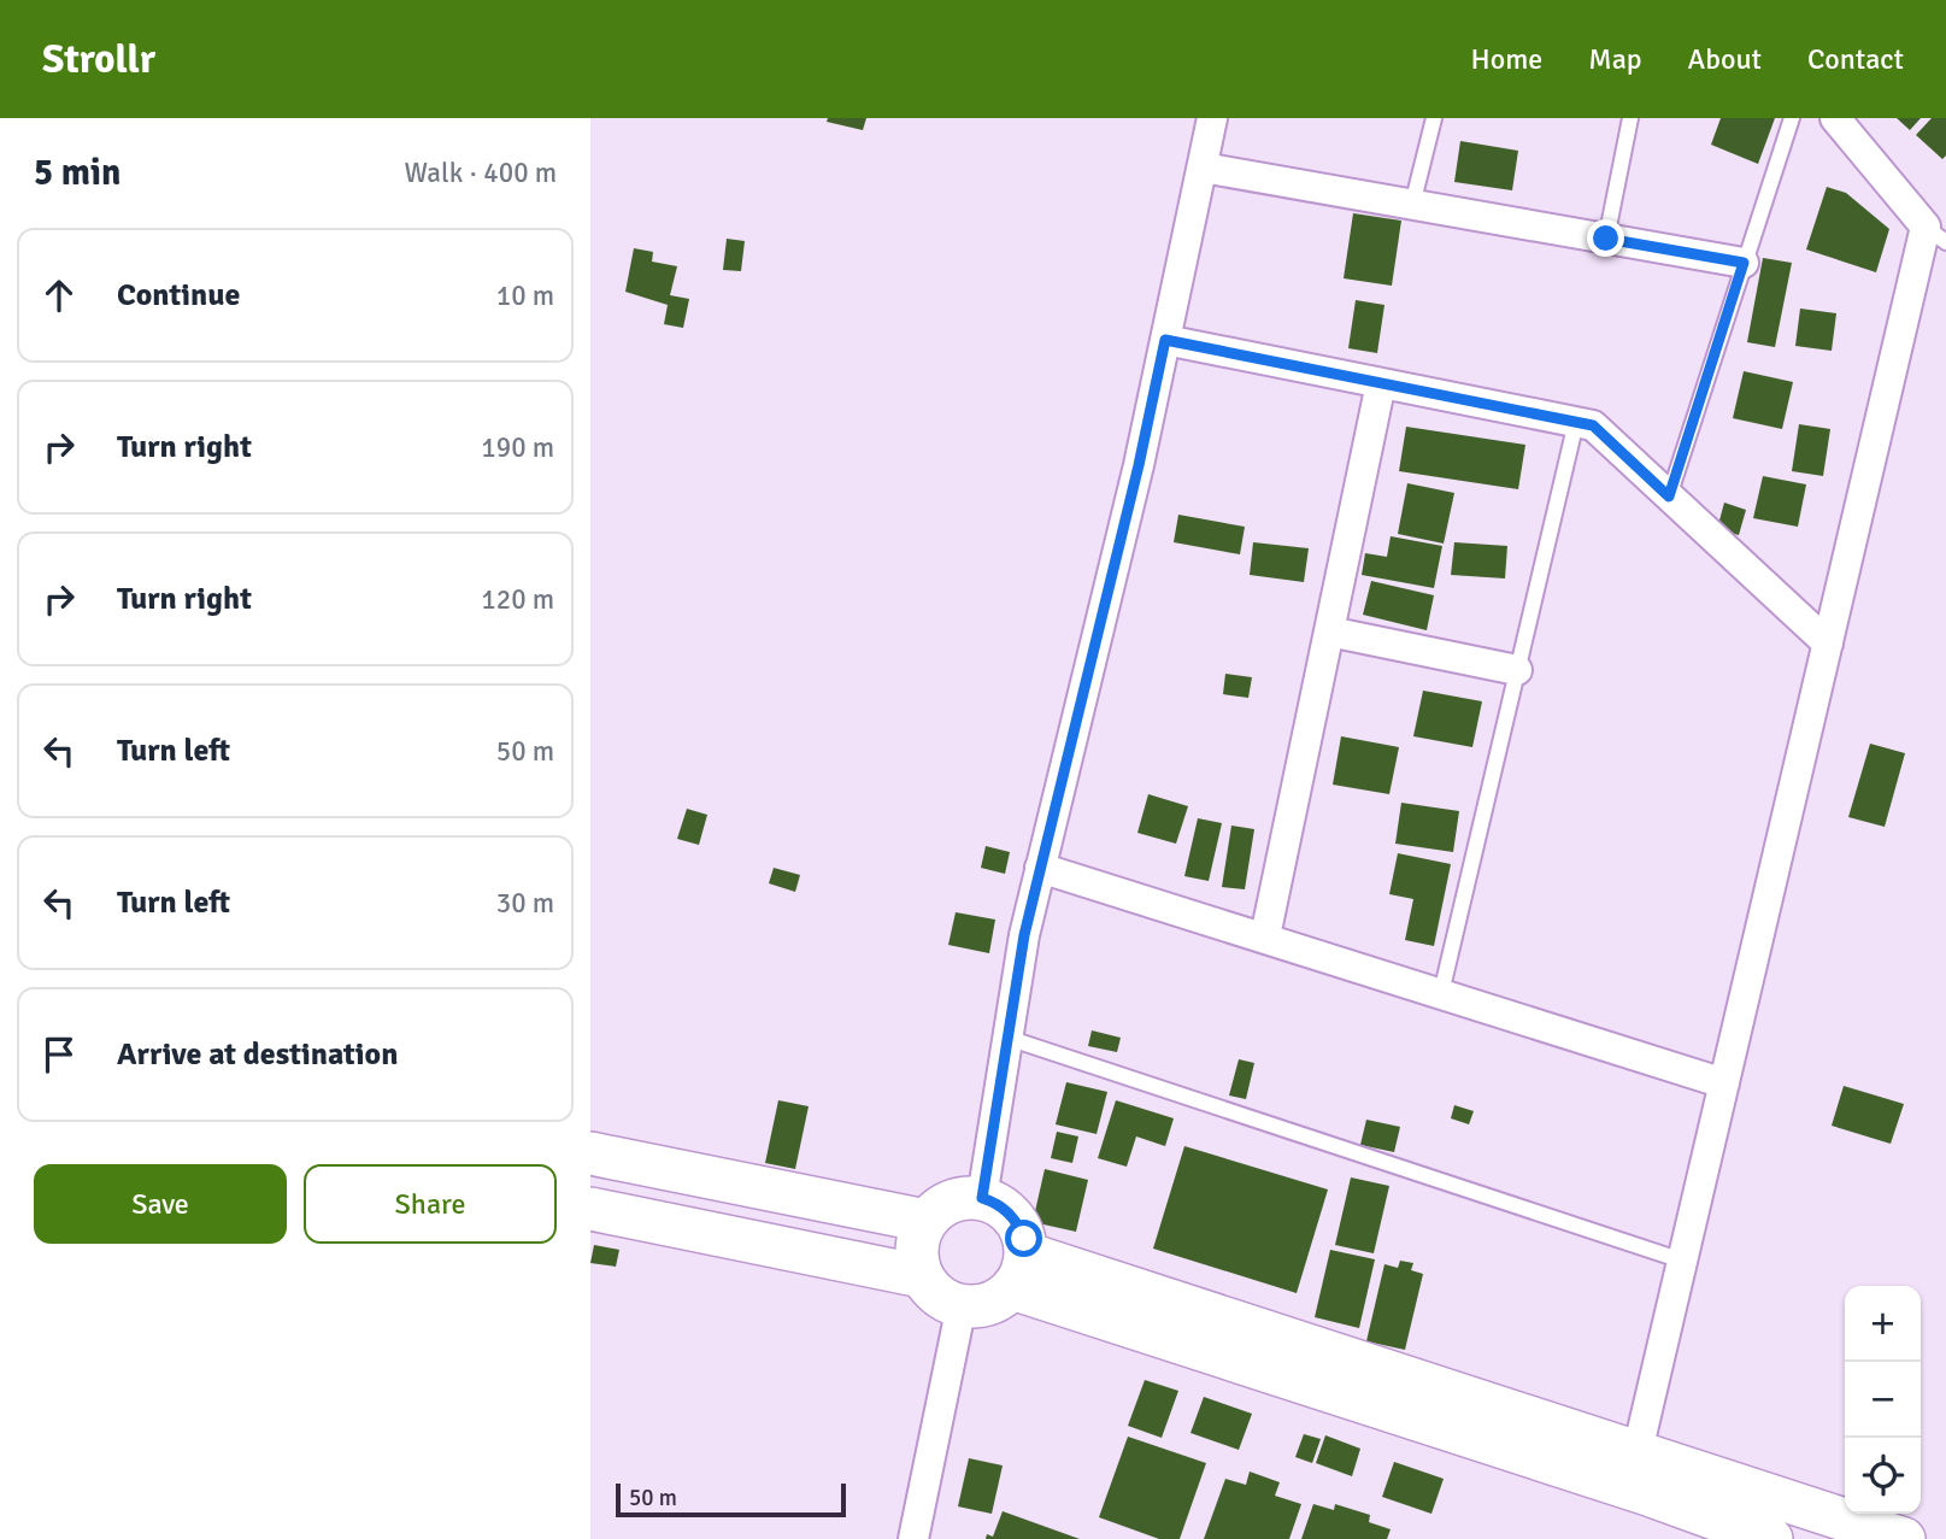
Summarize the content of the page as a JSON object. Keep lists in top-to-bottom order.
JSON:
{
  "scale_bar": "50 m",
  "page": {
    "header": "Strollr",
    "nav": [
      "Home",
      "Map",
      "About",
      "Contact"
    ],
    "heading": ["5 min", "Walk · 400 m"],
    "list": [
      ["Continue", "10 m"],
      ["Turn right", "190 m"],
      ["Turn right", "120 m"],
      ["Turn left", "50 m"],
      ["Turn left", "30 m"],
      "Arrive at destination"
    ],
    "buttons": ["Save", "Share"],
    "map_buttons": ["+", "−"],
    "scale": "50 m"
  }
}
